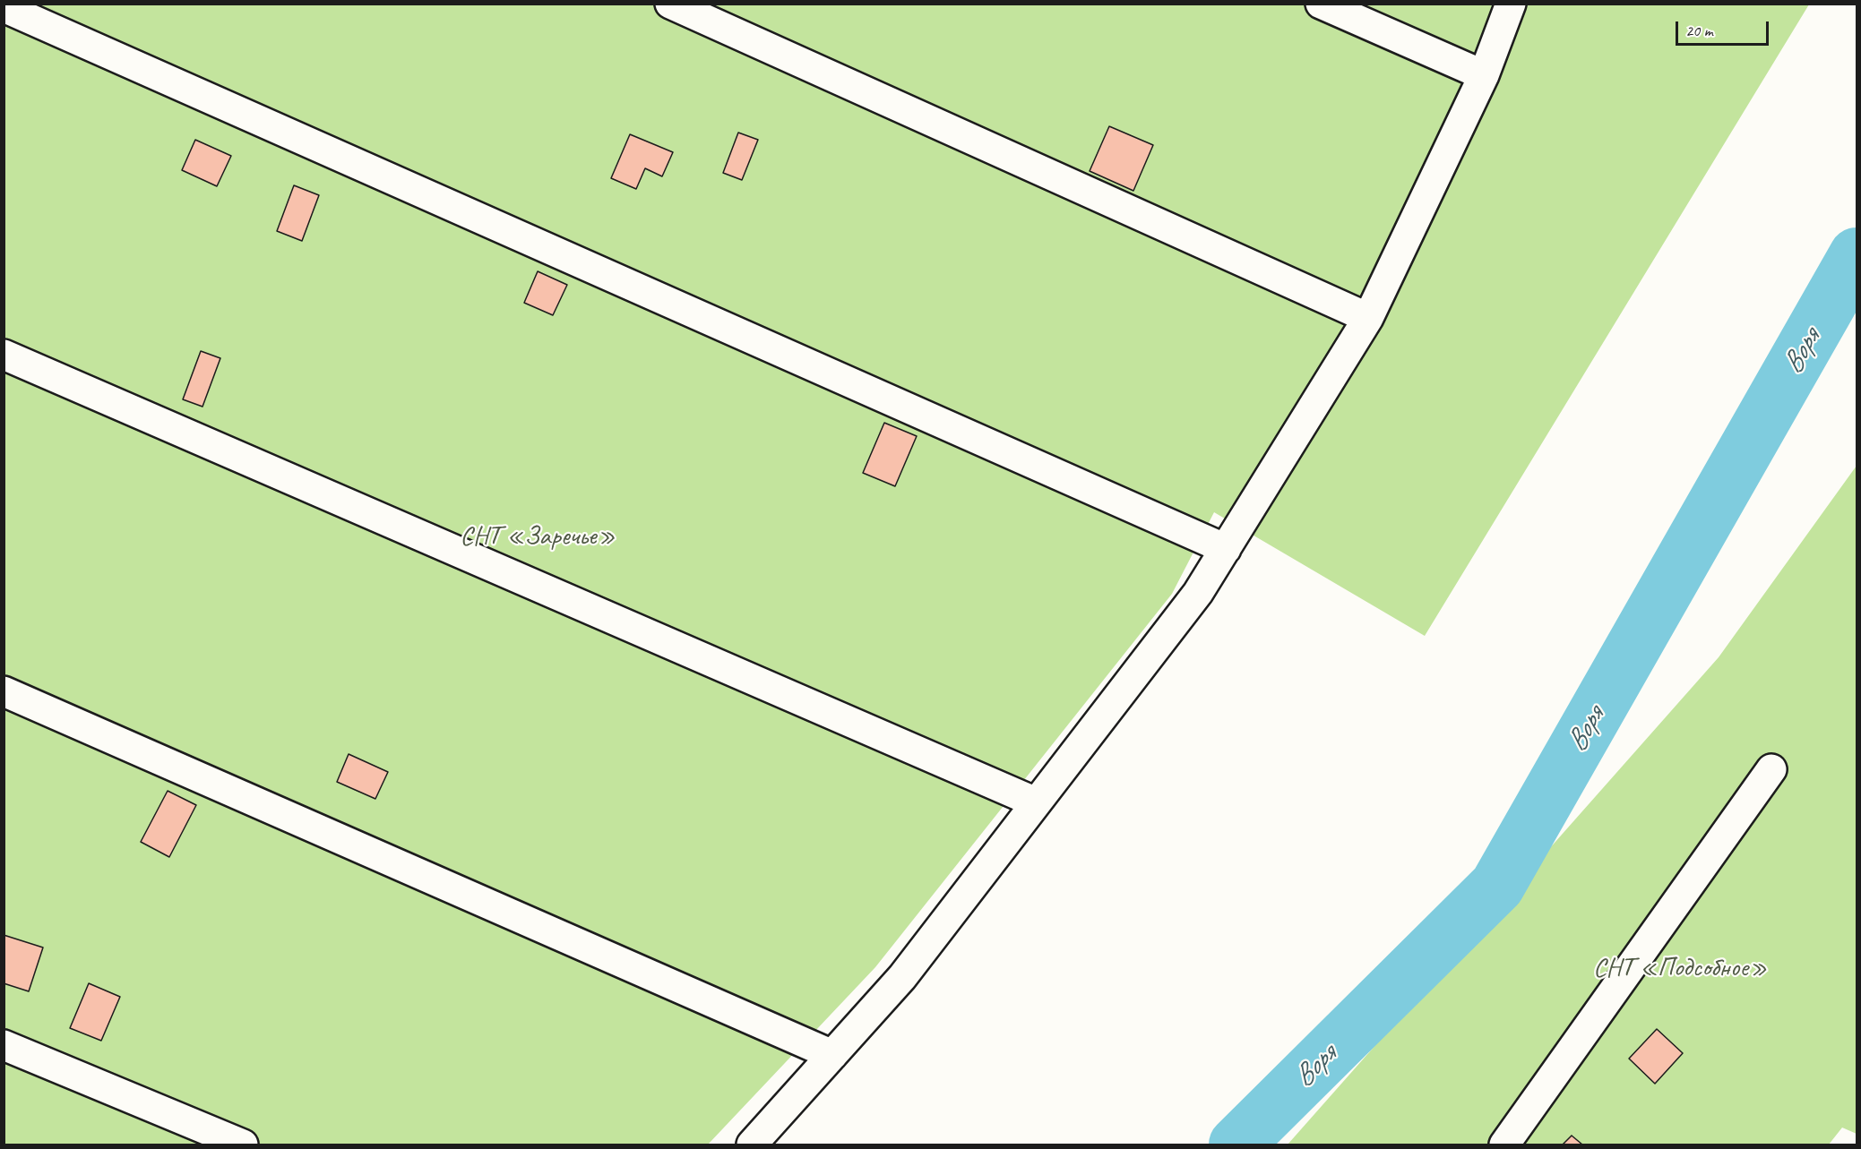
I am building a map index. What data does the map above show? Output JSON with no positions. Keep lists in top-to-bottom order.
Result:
{
  "water": ["Воря"],
  "parks": ["СНТ «Заречье»", "СНТ «Подсобное»"],
  "scale_bar": "20 m"
}
